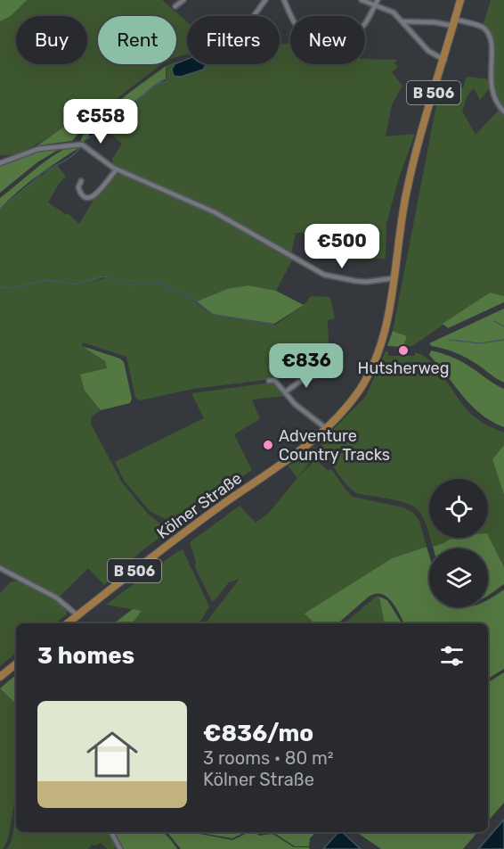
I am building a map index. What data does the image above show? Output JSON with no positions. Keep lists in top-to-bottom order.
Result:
{
  "streets": {
    "main road": ["B 506", "Kölner Straße"]
  },
  "places": ["Hutsherweg", "Adventure Country Tracks"],
  "page": {
    "chip": [
      "Buy",
      "Rent",
      "Filters",
      "New"
    ],
    "price": ["€558", "€500", "€836"],
    "heading": "3 homes",
    "list": [
      {
        "name": "€836/mo",
        "note": "3 rooms · 80 m² · Kölner Straße"
      }
    ]
  }
}
